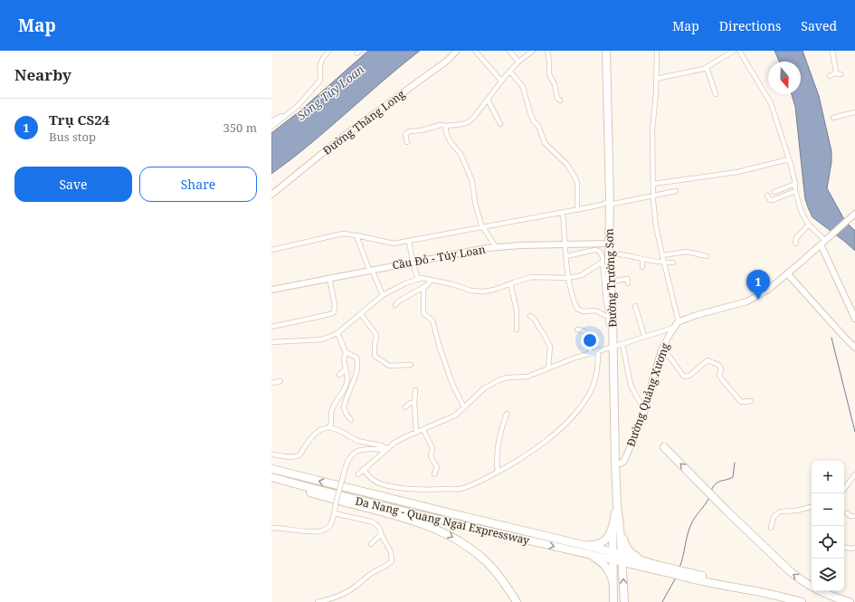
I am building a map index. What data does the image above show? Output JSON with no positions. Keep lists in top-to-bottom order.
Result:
{
  "streets": {
    "highway": ["Đường Trường Sơn", "Da Nang - Quang Ngai Expressway"],
    "street": ["Đường Thăng Long", "Cầu Đỏ - Túy Loan", "Đường Quảng Xương"]
  },
  "crossings": [
    ["Cầu Đỏ - Túy Loan", "Đường Trường Sơn"],
    ["Đường Trường Sơn", "Đường Quảng Xương"],
    ["Đường Trường Sơn", "Da Nang - Quang Ngai Expressway"]
  ],
  "water": ["Sông Túy Loan"],
  "north": "bottom",
  "page": {
    "header": "Map",
    "nav": ["Map", "Directions", "Saved"],
    "heading": "Nearby",
    "list": [
      {
        "mark": "1",
        "name": "Trụ CS24",
        "note": "Bus stop",
        "value": "350 m"
      }
    ],
    "buttons": ["Save", "Share"],
    "pins": "1",
    "map_buttons": ["+", "−"]
  }
}
